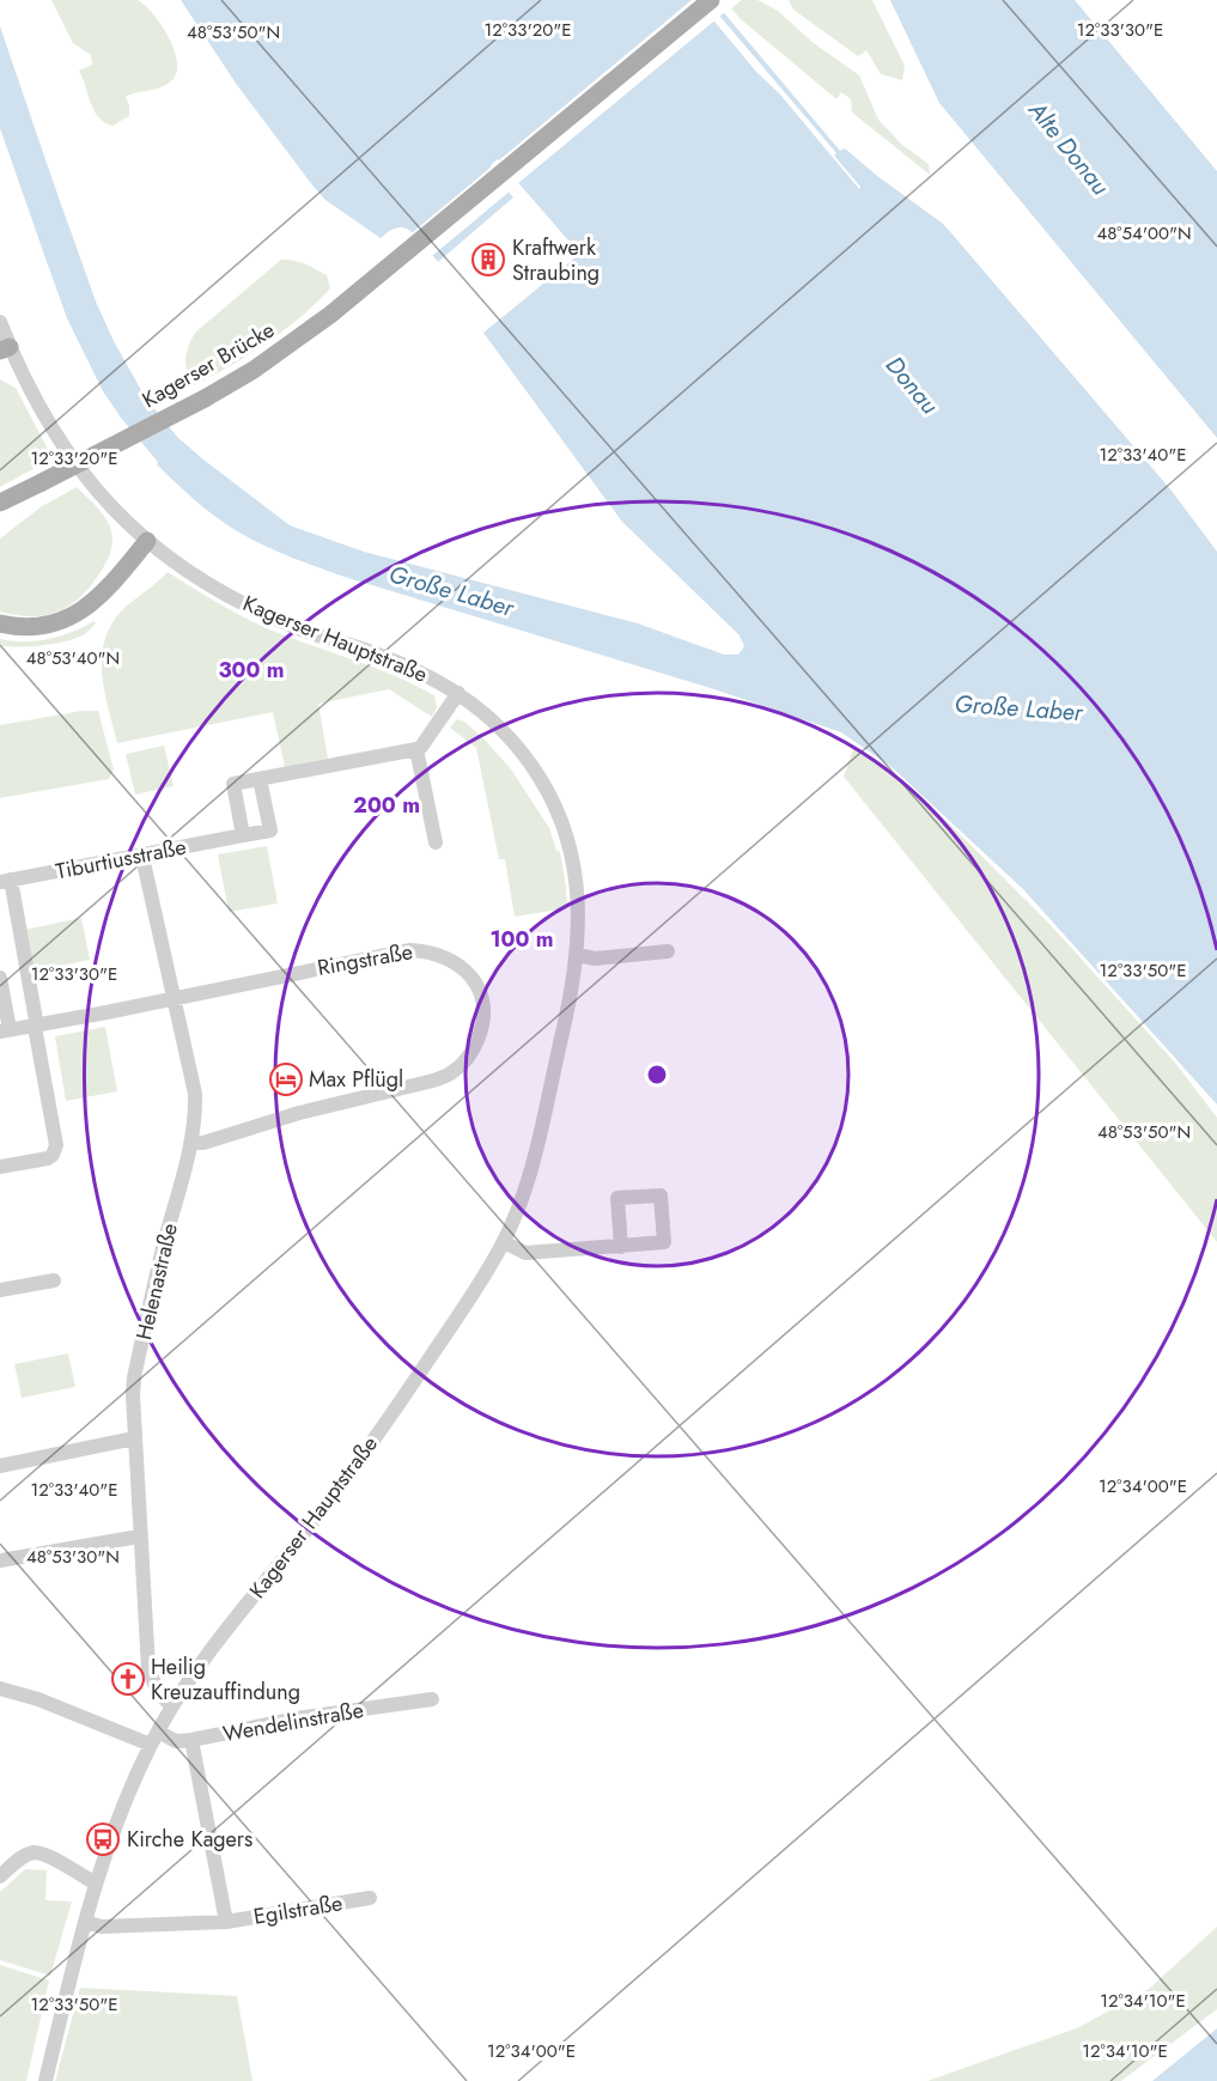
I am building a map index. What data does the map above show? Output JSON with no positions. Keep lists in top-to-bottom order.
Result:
{
  "streets": {
    "main road": ["Kagerser Brücke"],
    "street": [
      "Kagerser Hauptstraße",
      "Tiburtiusstraße",
      "Ringstraße",
      "Helenastraße",
      "Wendelinstraße",
      "Egilstraße"
    ]
  },
  "crossings": [
    ["Kagerser Hauptstraße", "Helenastraße"],
    ["Kagerser Hauptstraße", "Wendelinstraße"],
    ["Kagerser Hauptstraße", "Egilstraße"],
    ["Tiburtiusstraße", "Helenastraße"],
    ["Ringstraße", "Helenastraße"],
    ["Wendelinstraße", "Egilstraße"]
  ],
  "water": ["Alte Donau", "Donau", "Große Laber"],
  "places": {
    "building": ["Kraftwerk Straubing"],
    "hotel": ["Max Pflügl"],
    "church": ["Heilig Kreuzauffindung"],
    "bus stop": ["Kirche Kagers"]
  },
  "coordinates": [
    "12°33'20\"E",
    "12°33'30\"E",
    "48°53'50\"N",
    "48°54'00\"N",
    "12°33'40\"E",
    "48°53'40\"N",
    "12°33'50\"E",
    "12°34'00\"E",
    "48°53'30\"N",
    "12°34'10\"E"
  ],
  "rings": ["300 m", "200 m", "100 m"]
}
